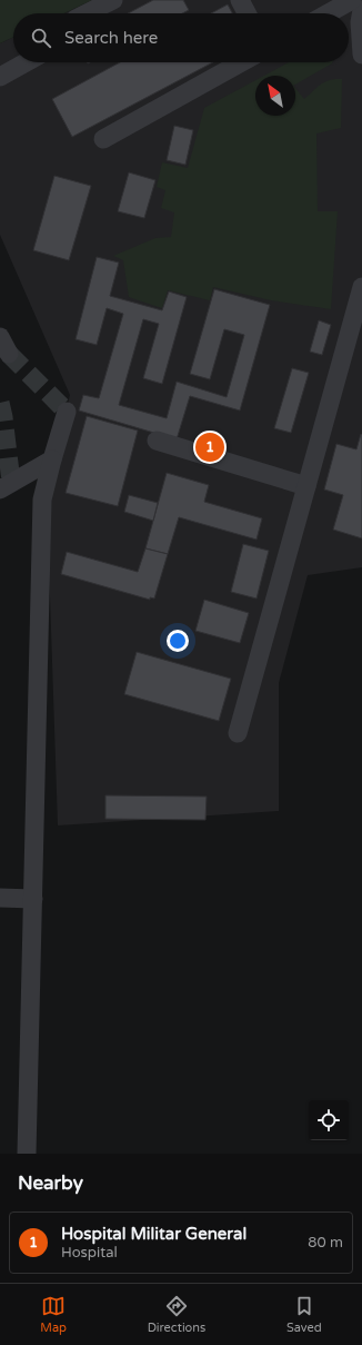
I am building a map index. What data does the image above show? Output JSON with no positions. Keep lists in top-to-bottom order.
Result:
{
  "north": "top left",
  "page": {
    "search": "Search here",
    "pins": "1",
    "heading": "Nearby",
    "list": [
      {
        "mark": "1",
        "name": "Hospital Militar General",
        "note": "Hospital",
        "value": "80 m"
      }
    ],
    "nav": ["Map", "Directions", "Saved"]
  }
}
